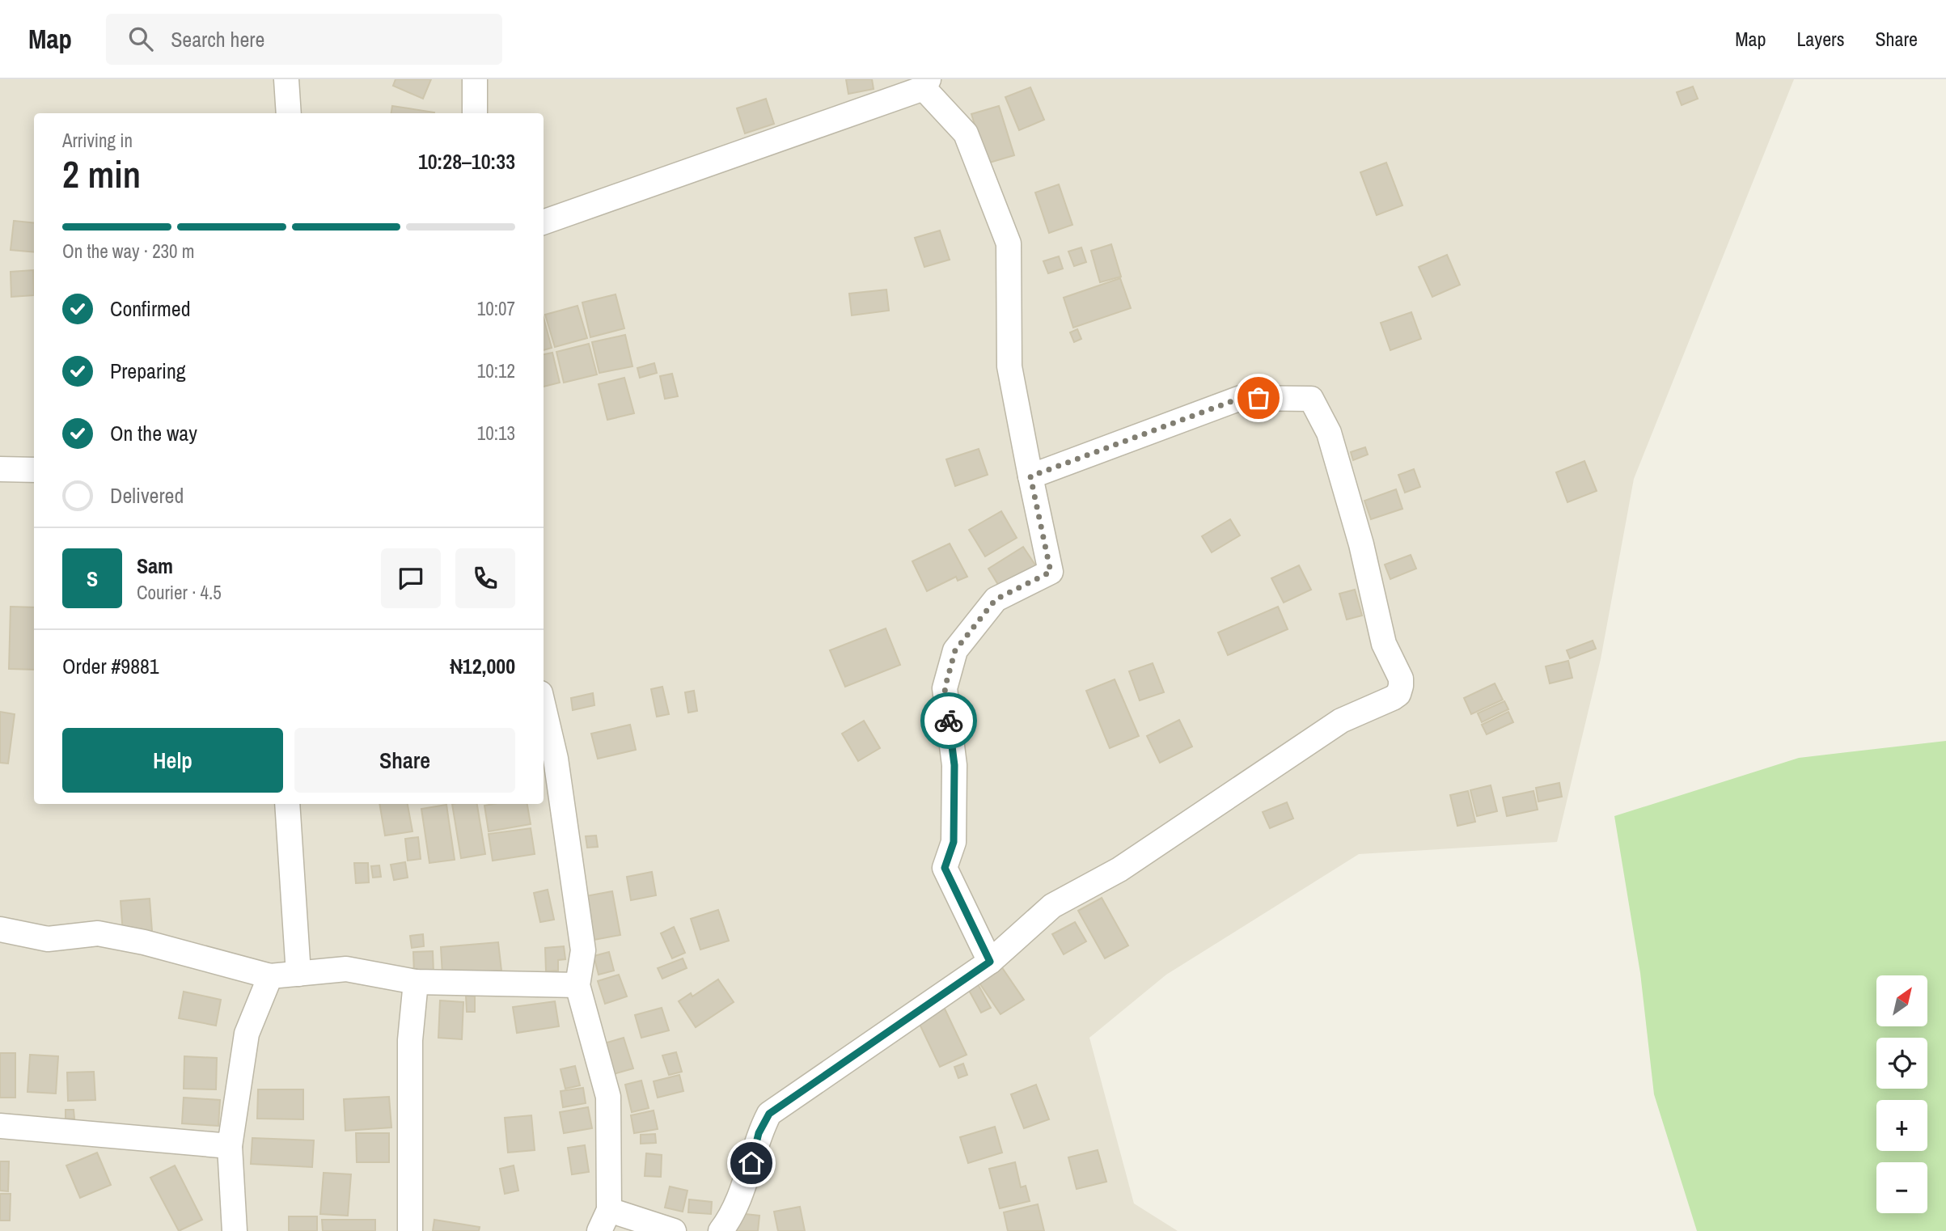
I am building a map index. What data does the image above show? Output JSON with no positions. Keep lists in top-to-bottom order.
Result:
{
  "north": "top right",
  "page": {
    "header": "Map",
    "search": "Search here",
    "nav": ["Map", "Layers", "Share"],
    "heading": ["2 min", "Arriving in", "10:28–10:33"],
    "panel": [
      "Sam",
      "Courier · 4.5",
      "Order #9881",
      "₦12,000"
    ],
    "bar": "On the way · 230 m",
    "list": [
      ["Confirmed", "10:07"],
      ["Preparing", "10:12"],
      ["On the way", "10:13"],
      "Delivered"
    ],
    "round": "S",
    "buttons": ["Help", "Share"],
    "map_buttons": ["+", "−"]
  }
}
